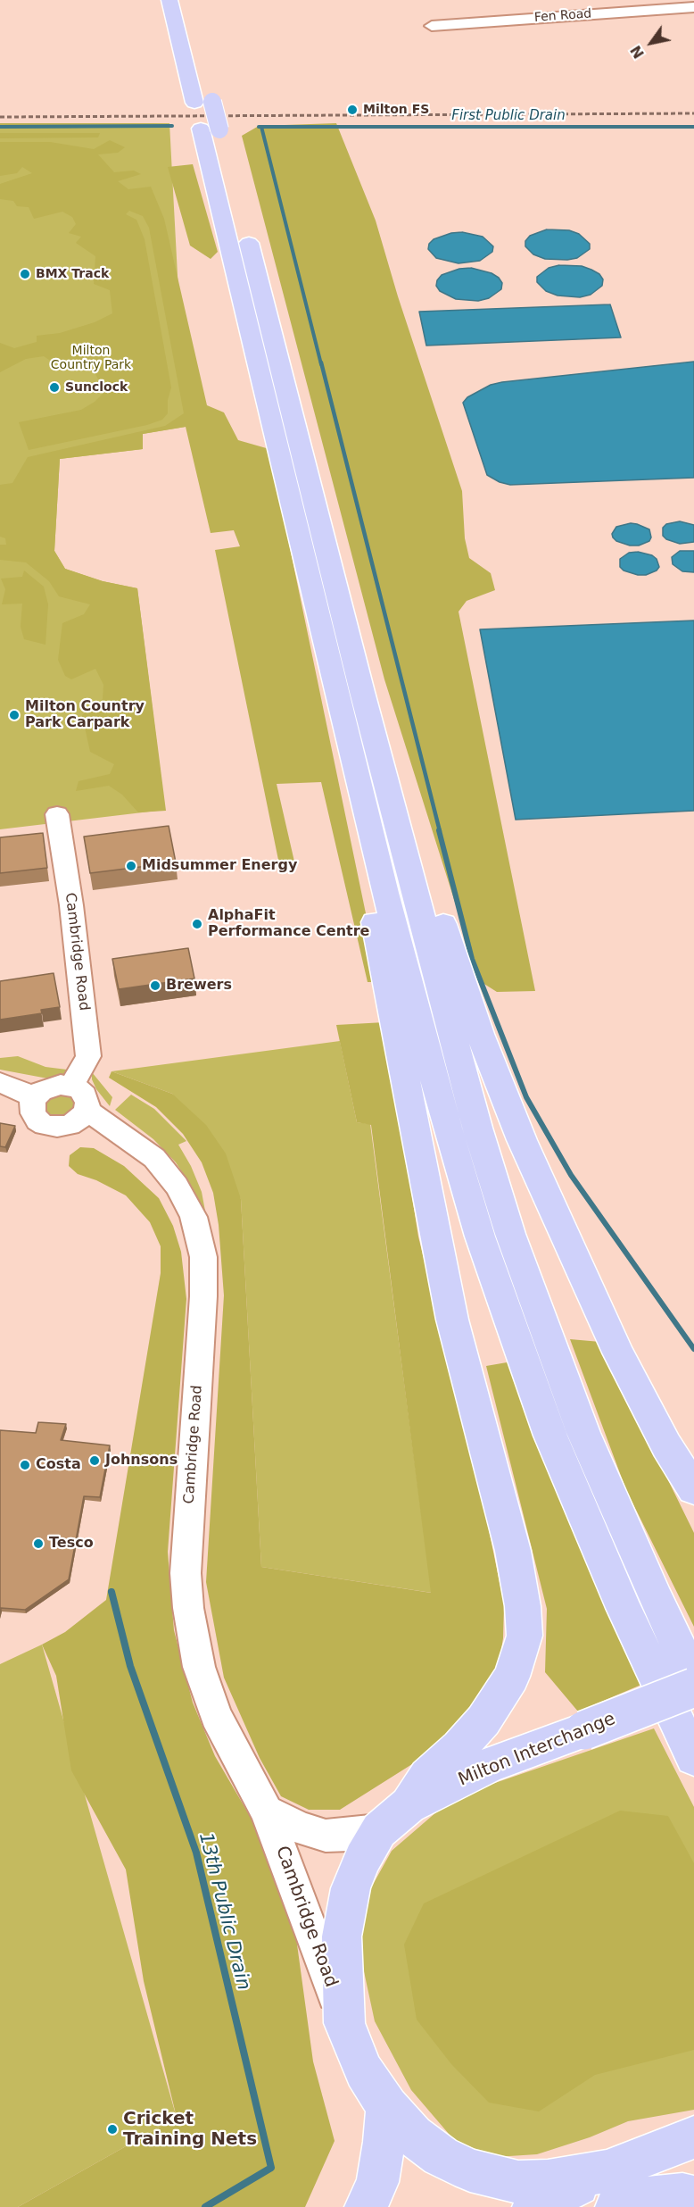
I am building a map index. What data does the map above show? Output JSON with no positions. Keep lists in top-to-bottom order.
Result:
{
  "streets": {
    "highway": ["Milton Interchange"],
    "street": ["Fen Road", "Cambridge Road"]
  },
  "crossings": [
    ["Cambridge Road", "Milton Interchange"]
  ],
  "water": ["First Public Drain", "13th Public Drain"],
  "parks": ["Milton Country Park"],
  "places": [
    "Milton FS",
    "BMX Track",
    "Sunclock",
    "Milton Country Park Carpark",
    "Midsummer Energy",
    "AlphaFit Performance Centre",
    "Brewers",
    "Johnsons",
    "Costa",
    "Tesco",
    "Cricket Training Nets"
  ],
  "north": "bottom left"
}
